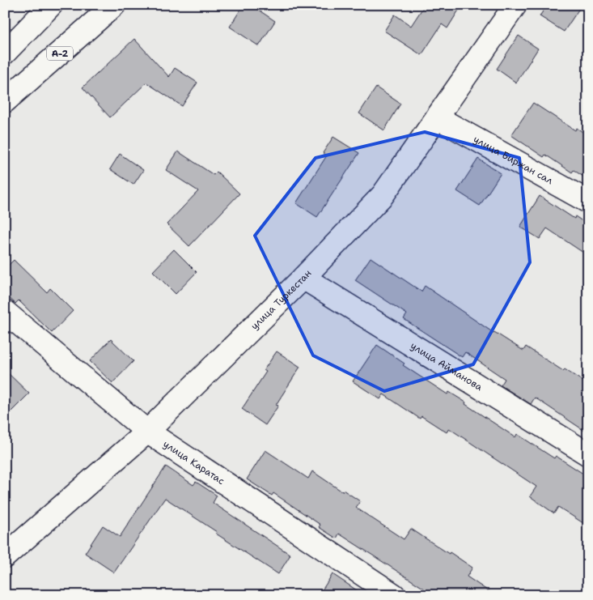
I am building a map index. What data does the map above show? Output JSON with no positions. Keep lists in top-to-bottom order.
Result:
{
  "streets": {
    "main road": [
      "A-2",
      "улица Биржан сал",
      "улица Туркестан",
      "улица Айманова",
      "улица Каратас"
    ]
  },
  "crossings": [
    ["улица Биржан сал", "улица Туркестан"],
    ["улица Туркестан", "улица Айманова"],
    ["улица Туркестан", "улица Каратас"]
  ]
}
